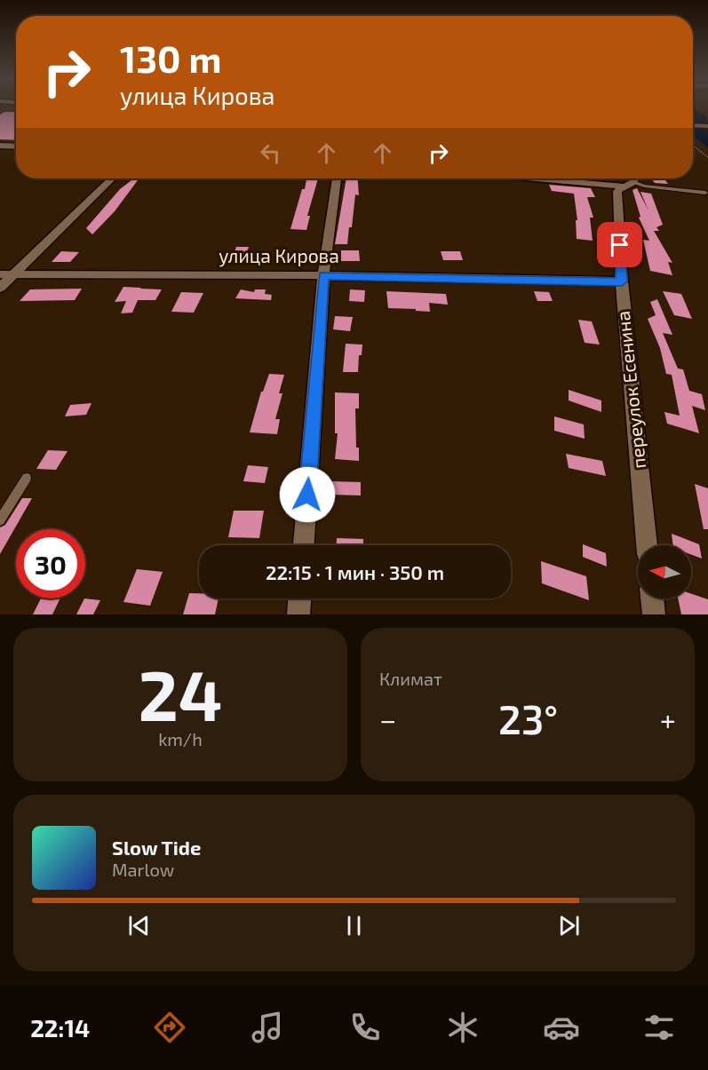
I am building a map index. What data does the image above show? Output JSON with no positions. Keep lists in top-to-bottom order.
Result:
{
  "streets": {
    "street": ["улица Кирова", "переулок Есенина"]
  },
  "crossings": [
    ["улица Кирова", "переулок Есенина"]
  ],
  "north": "left",
  "page": {
    "turn": ["130 m", "улица Кирова"],
    "limit": "30",
    "trip": "22:15 · 1 мин · 350 m",
    "tile": [
      ["24", "km/h"],
      "Климат"
    ],
    "heat": ["−", "23°", "+"],
    "song": ["Slow Tide", "Marlow"],
    "tabs": "22:14"
  }
}
